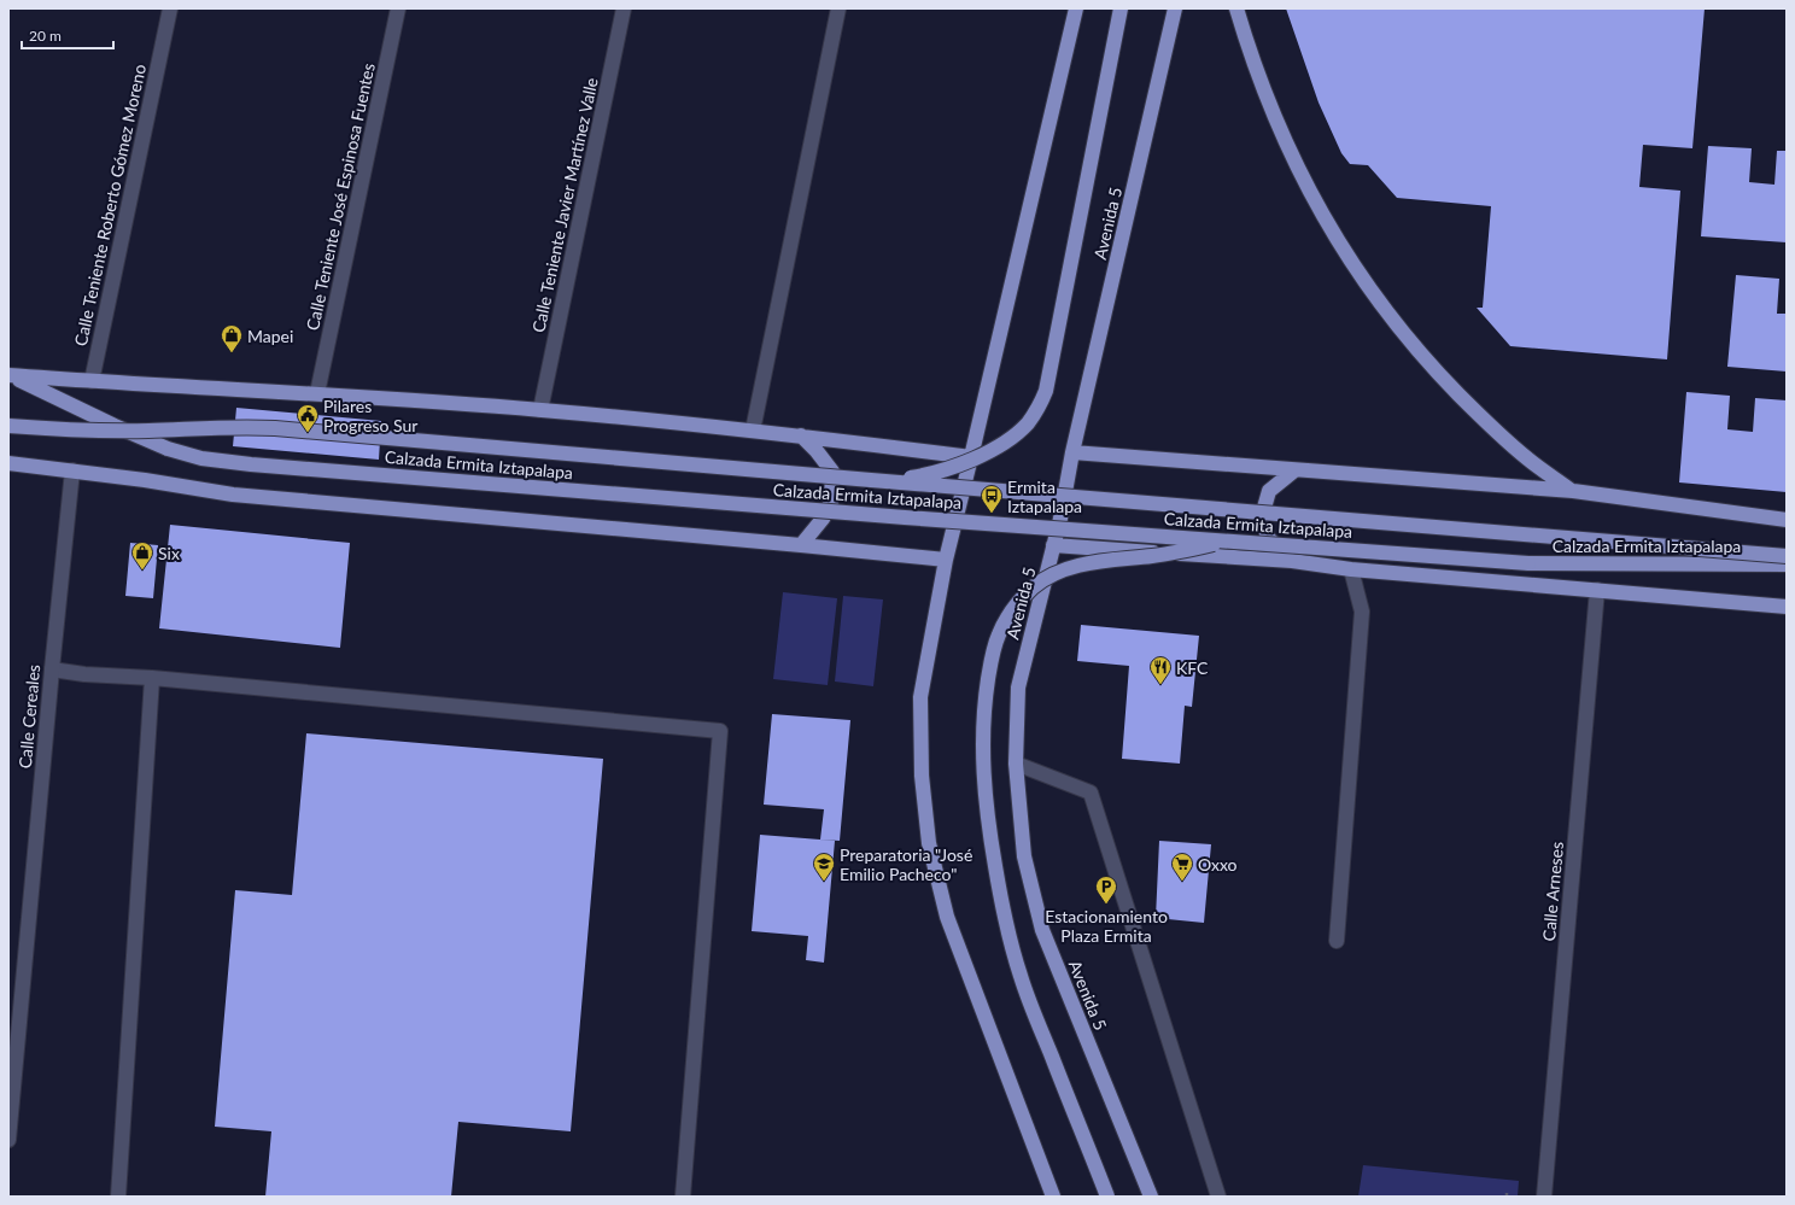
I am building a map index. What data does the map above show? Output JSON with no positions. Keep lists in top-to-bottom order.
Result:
{
  "streets": {
    "main road": ["Avenida 5", "Calzada Ermita Iztapalapa"],
    "street": [
      "Calle Teniente José Espinosa Fuentes",
      "Calle Teniente Roberto Gómez Moreno",
      "Calle Teniente Javier Martínez Valle",
      "Calle Cereales",
      "Calle Arneses"
    ]
  },
  "crossings": [
    ["Calle Teniente José Espinosa Fuentes", "Calzada Ermita Iztapalapa"],
    ["Calle Teniente Roberto Gómez Moreno", "Calzada Ermita Iztapalapa"],
    ["Calle Teniente Javier Martínez Valle", "Calzada Ermita Iztapalapa"],
    ["Avenida 5", "Calzada Ermita Iztapalapa"],
    ["Calzada Ermita Iztapalapa", "Calle Arneses"]
  ],
  "places": {
    "shop": ["Mapei", "Six"],
    "public building": ["Pilares Progreso Sur"],
    "bus stop": ["Ermita Iztapalapa"],
    "restaurant": ["KFC"],
    "school or university": ["Preparatoria \"José Emilio Pacheco\""],
    "supermarket": ["Oxxo"],
    "parking": ["Estacionamiento Plaza Ermita"]
  },
  "scale_bar": "20 m"
}
